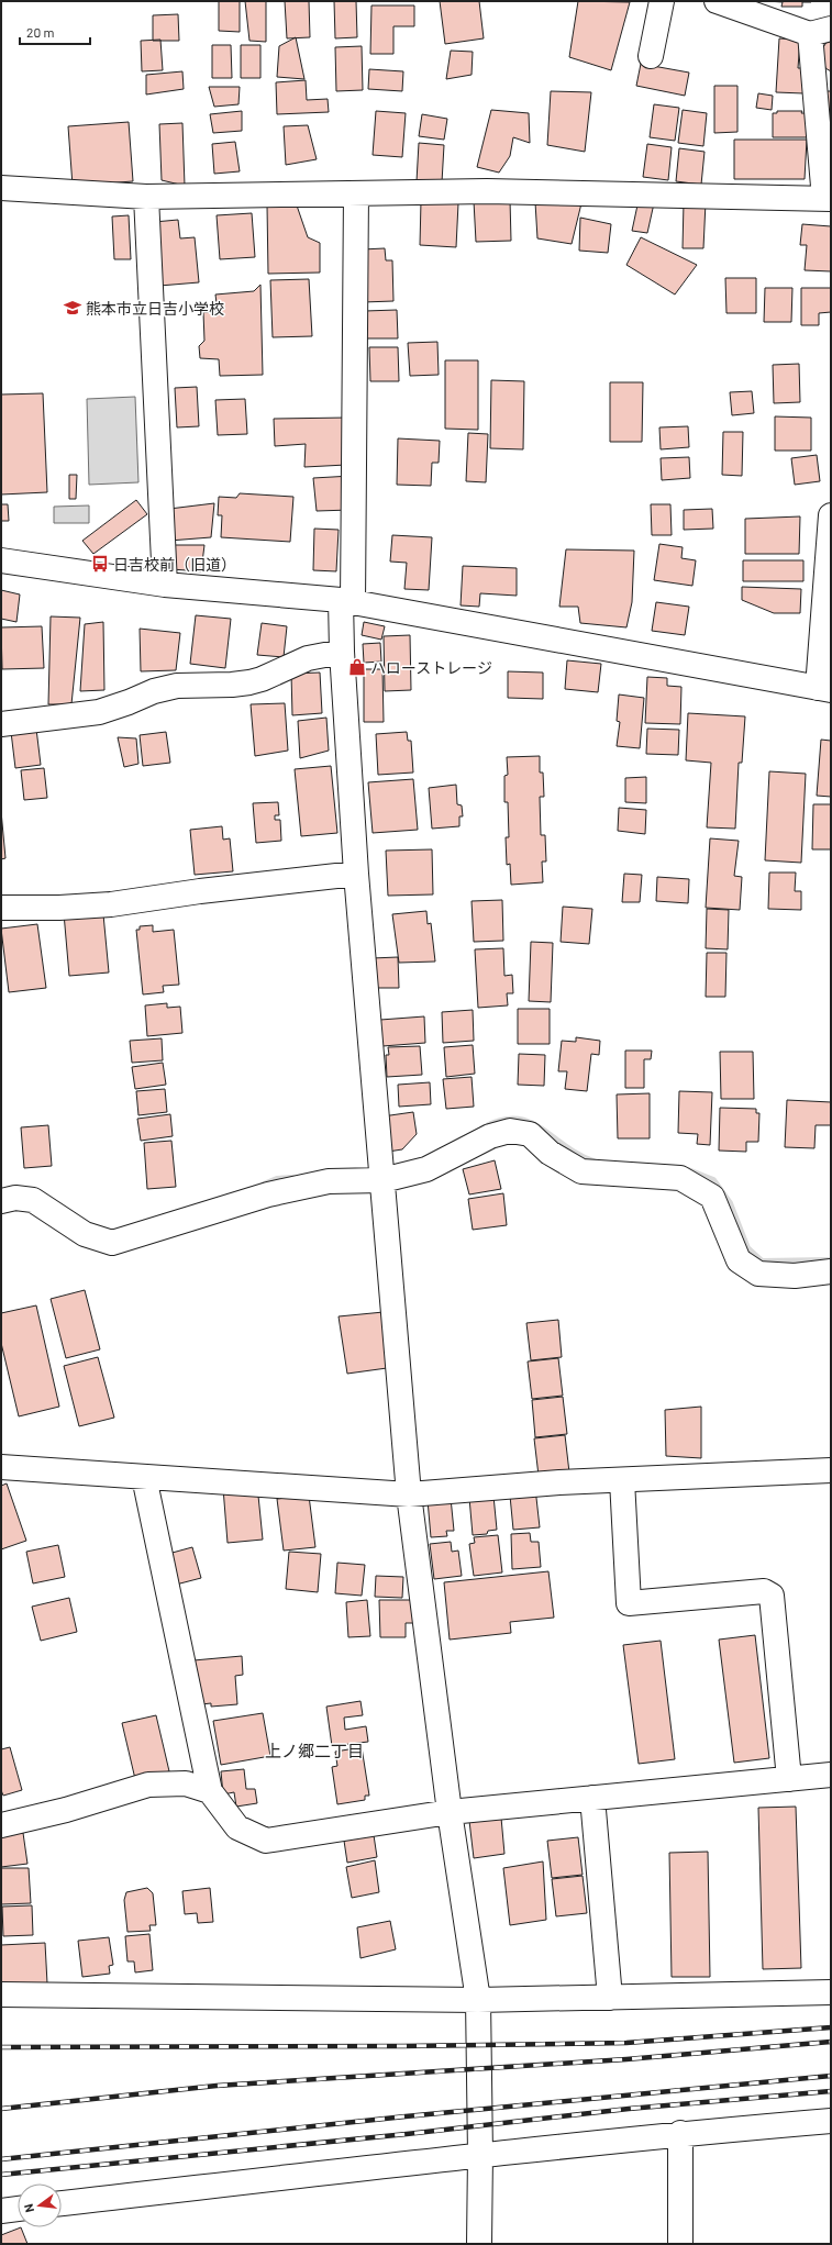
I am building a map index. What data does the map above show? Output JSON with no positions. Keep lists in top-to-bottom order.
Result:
{
  "districts": ["上ノ郷二丁目"],
  "places": {
    "school or university": ["熊本市立日吉小学校"],
    "bus stop": ["日吉校前（旧道）"],
    "shop": ["ハローストレージ"]
  },
  "scale_bar": "20 m",
  "north": "left"
}
